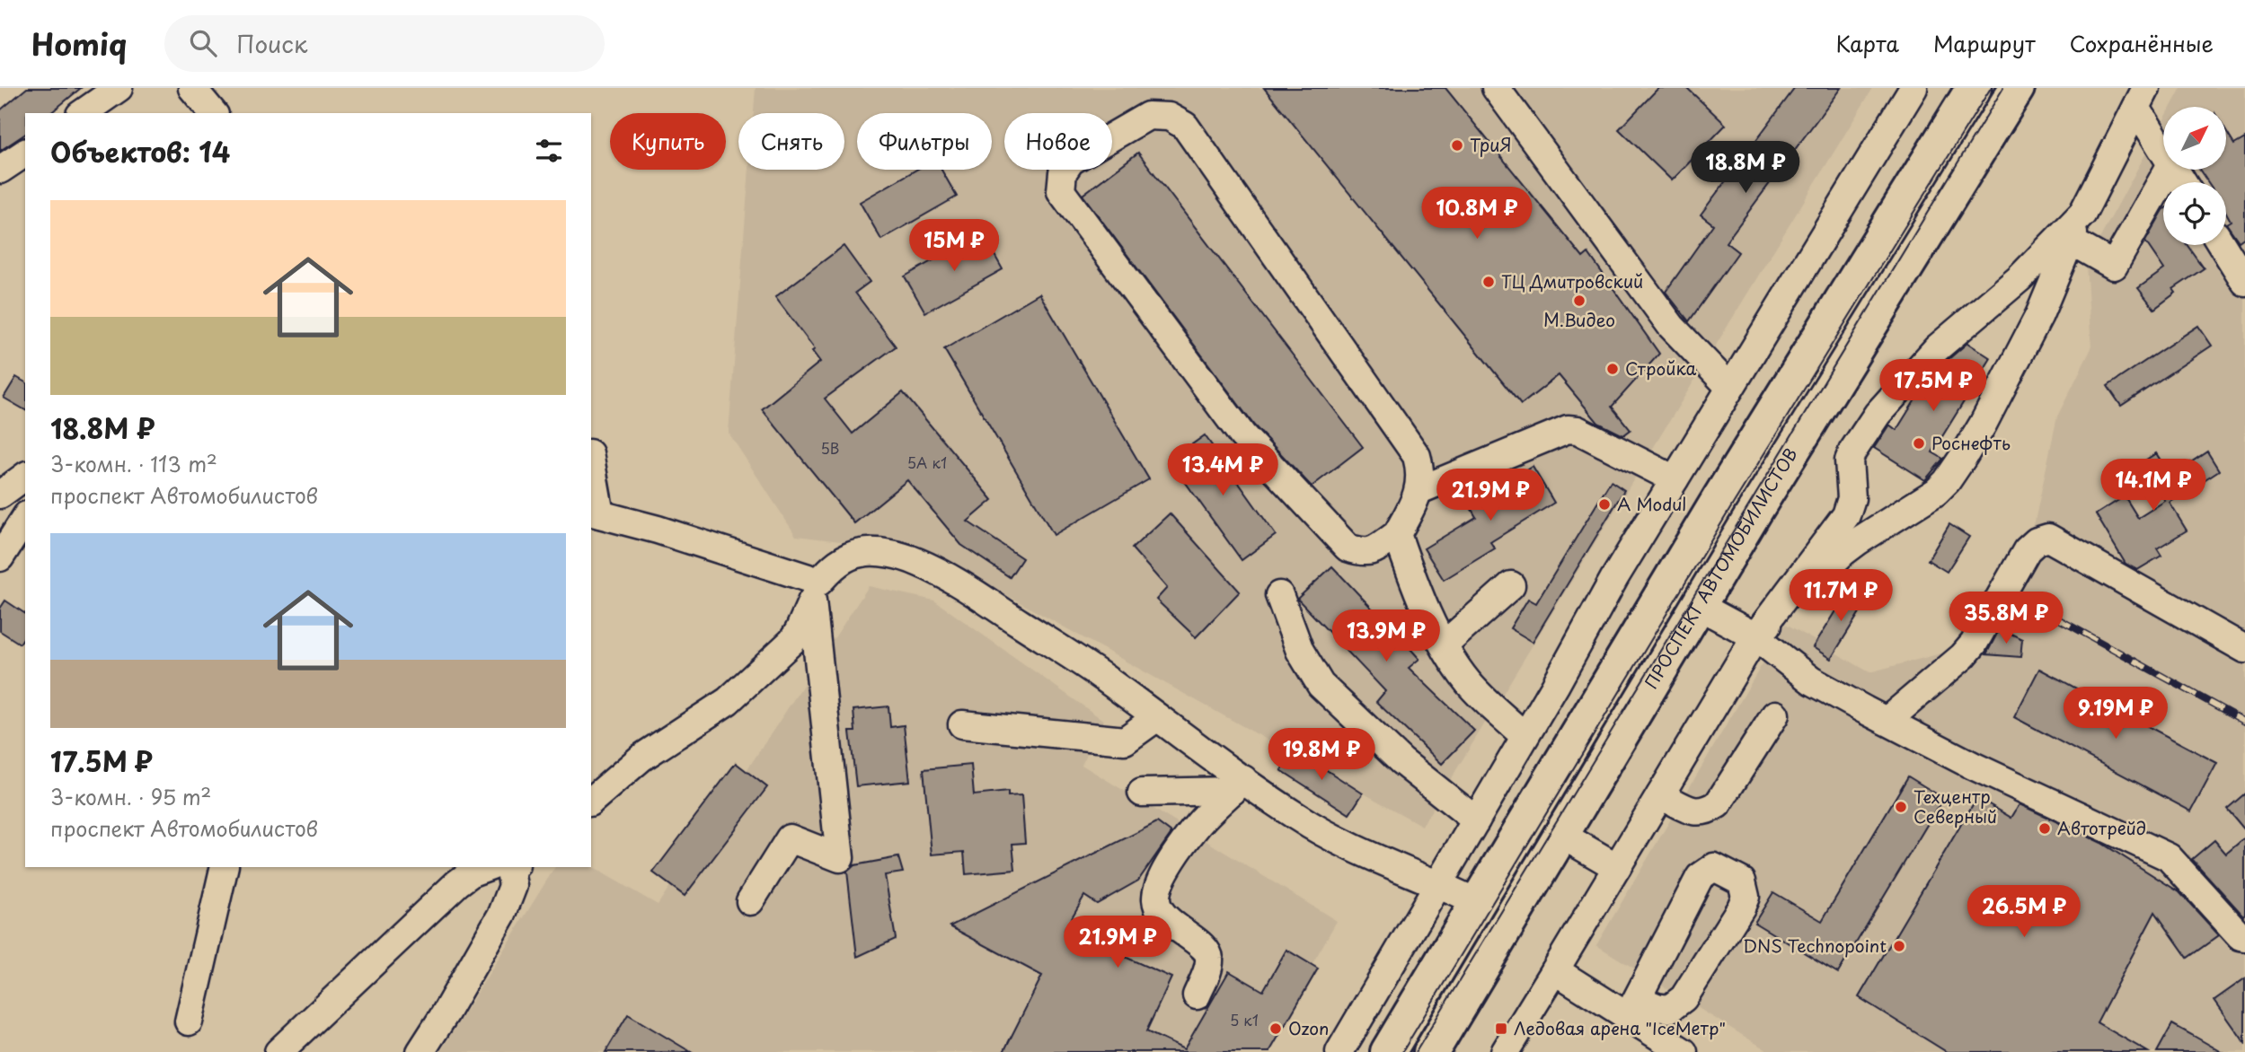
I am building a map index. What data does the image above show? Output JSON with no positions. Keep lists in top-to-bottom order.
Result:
{
  "streets": {
    "main road": ["ПРОСПЕКТ АВТОМОБИЛИСТОВ"]
  },
  "places": {
    "other": [
      "ТриЯ",
      "ТЦ Дмитровский",
      "М.Видео",
      "Стройка",
      "Роснефть",
      "A Modul",
      "Техцентр Северный",
      "Автотрейд",
      "DNS Technopoint",
      "Ozon"
    ],
    "transit": ["Ледовая арена \"IceМетр\""]
  },
  "house_numbers": ["5В", "5А к1", "5 к1"],
  "north": "top right",
  "page": {
    "header": "Homiq",
    "search": "Поиск",
    "nav": ["Карта", "Маршрут", "Сохранённые"],
    "chip": [
      "Купить",
      "Снять",
      "Фильтры",
      "Новое"
    ],
    "heading": "Объектов: 14",
    "price": [
      "18.8M ₽",
      "10.8M ₽",
      "15M ₽",
      "17.5M ₽",
      "13.4M ₽",
      "14.1M ₽",
      "21.9M ₽",
      "11.7M ₽",
      "35.8M ₽",
      "13.9M ₽",
      "9.19M ₽",
      "19.8M ₽",
      "26.5M ₽",
      "21.9M ₽"
    ],
    "list": [
      {
        "name": "18.8M ₽",
        "note": "3-комн. · 113 m² · проспект Автомобилистов"
      },
      {
        "name": "17.5M ₽",
        "note": "3-комн. · 95 m² · проспект Автомобилистов"
      }
    ]
  }
}
